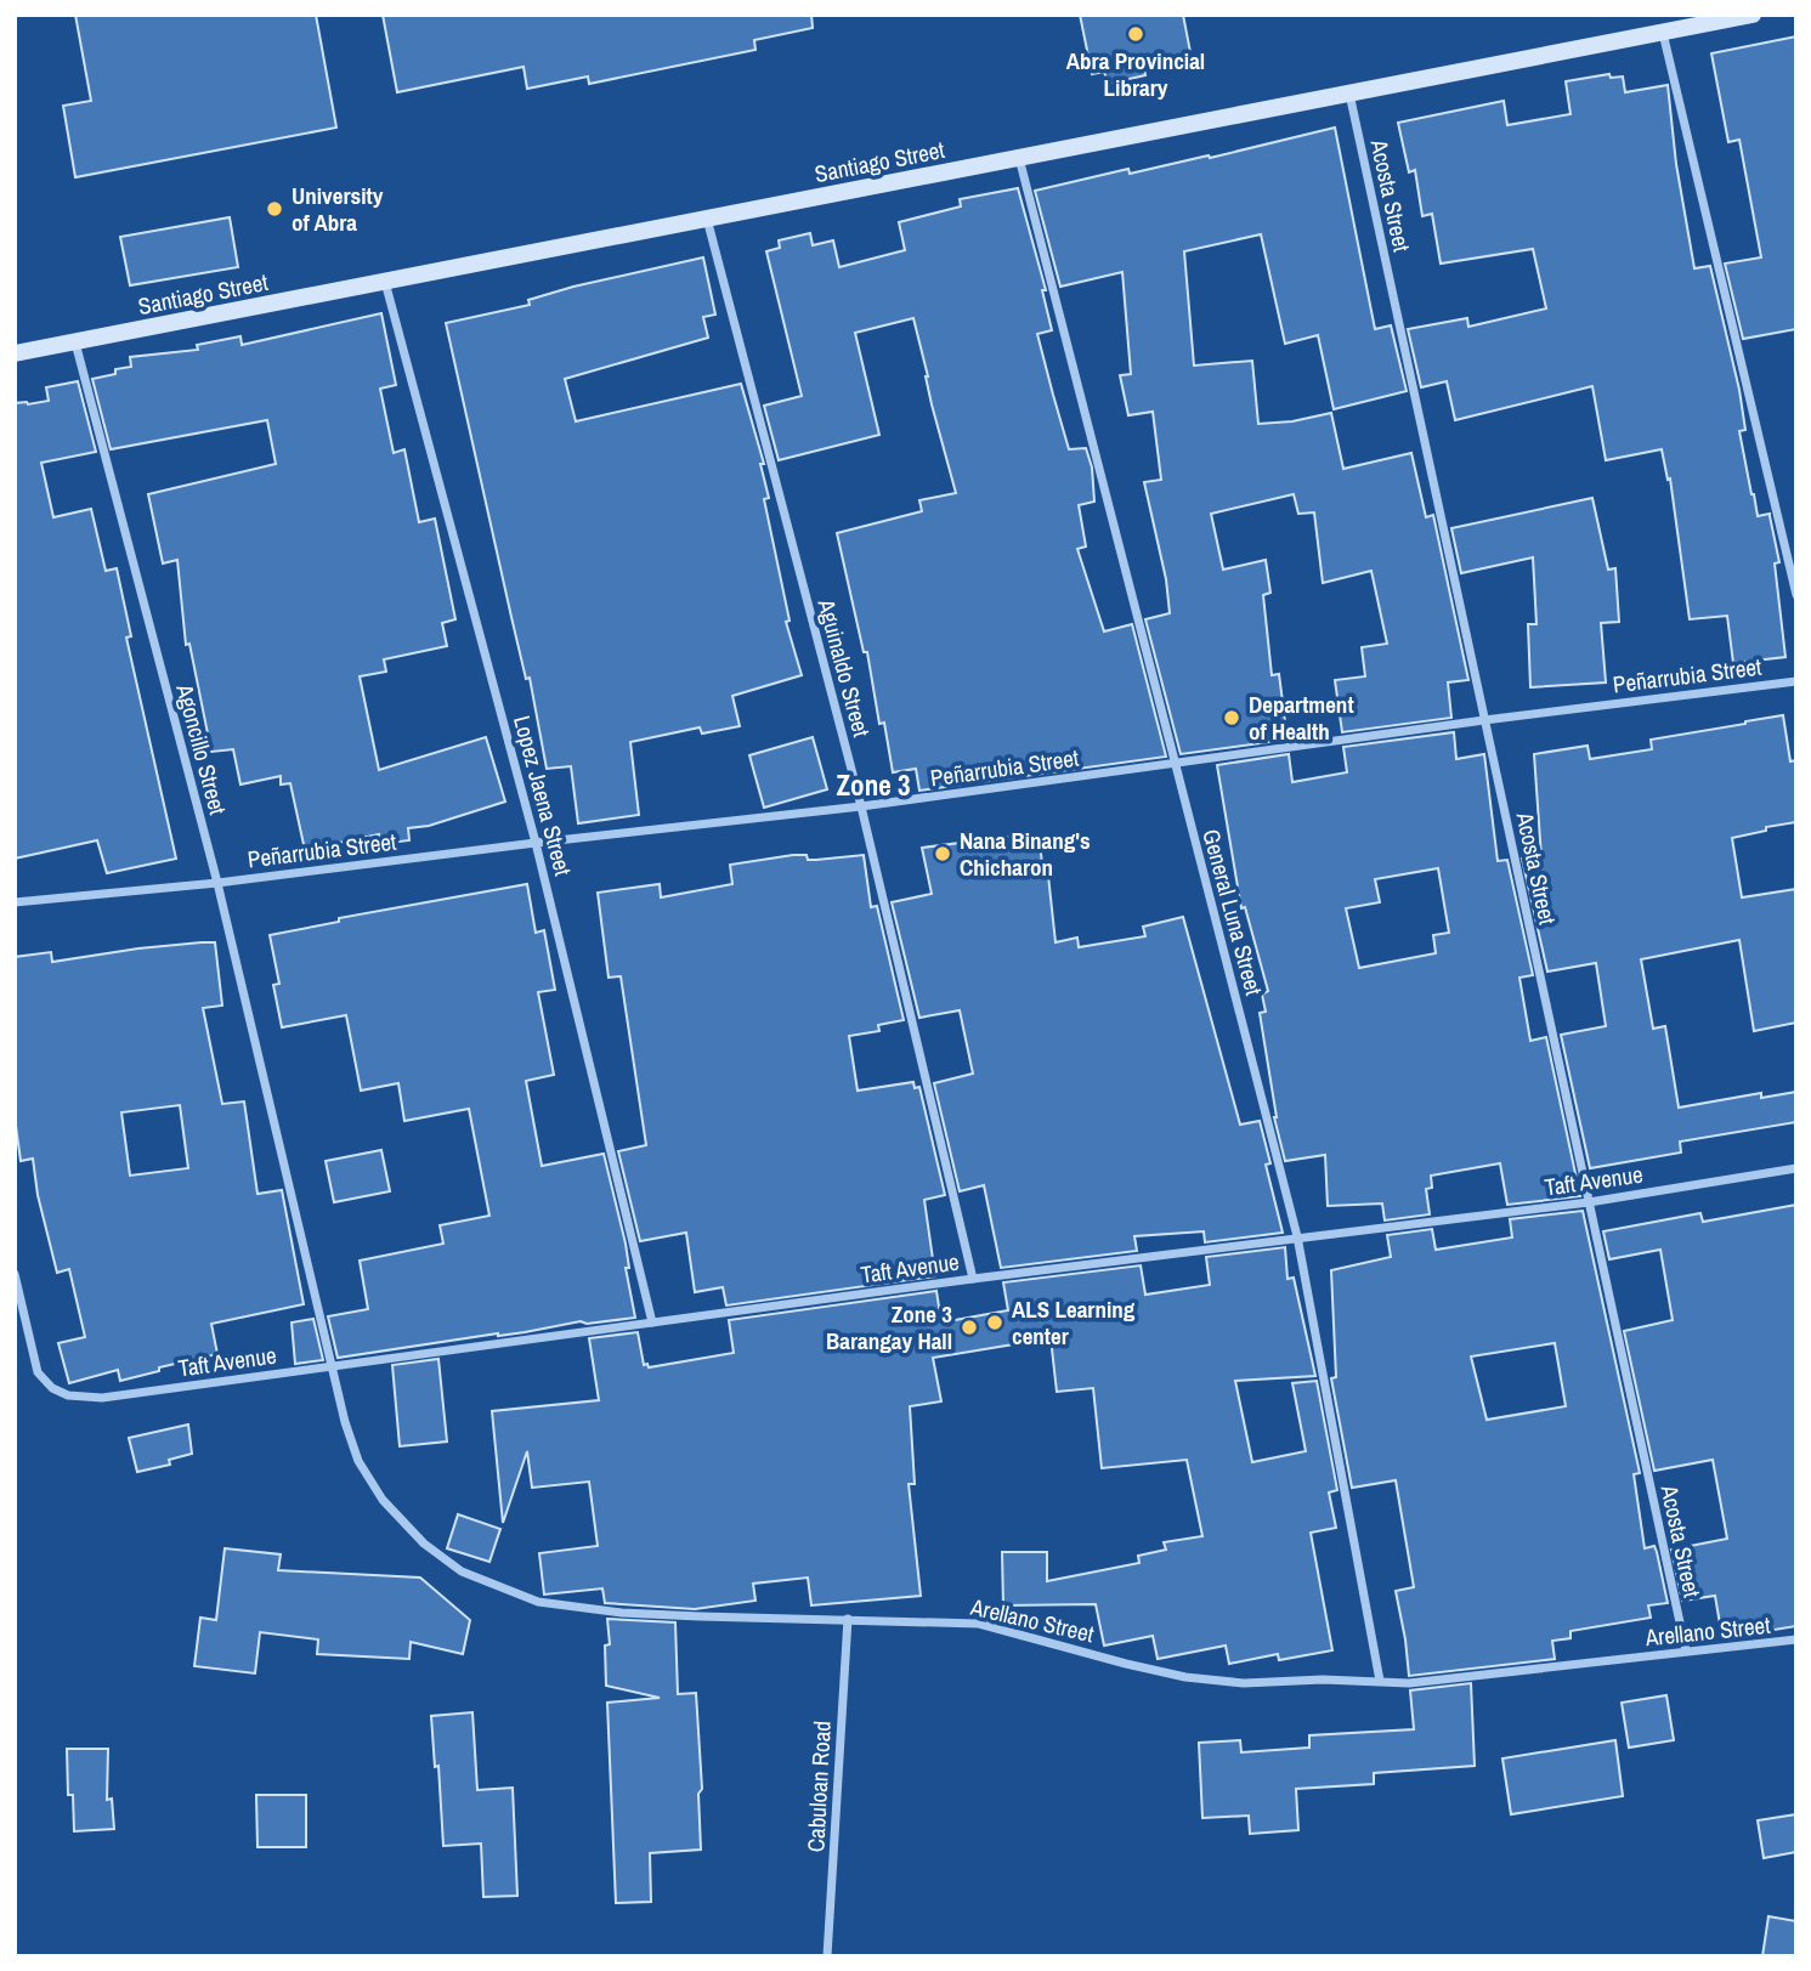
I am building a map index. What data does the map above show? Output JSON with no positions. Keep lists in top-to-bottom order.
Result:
{
  "streets": {
    "street": [
      "Santiago Street",
      "Acosta Street",
      "Aguinaldo Street",
      "Peñarrubia Street",
      "Agoncillo Street",
      "Lopez Jaena Street",
      "General Luna Street",
      "Taft Avenue",
      "Arellano Street",
      "Cabuloan Road"
    ]
  },
  "crossings": [
    ["Santiago Street", "Acosta Street"],
    ["Santiago Street", "Aguinaldo Street"],
    ["Santiago Street", "Agoncillo Street"],
    ["Santiago Street", "Lopez Jaena Street"],
    ["Santiago Street", "General Luna Street"],
    ["Acosta Street", "Peñarrubia Street"],
    ["Acosta Street", "Taft Avenue"],
    ["Acosta Street", "Arellano Street"],
    ["Aguinaldo Street", "Peñarrubia Street"],
    ["Aguinaldo Street", "Taft Avenue"],
    ["Peñarrubia Street", "Agoncillo Street"],
    ["Peñarrubia Street", "Lopez Jaena Street"],
    ["Peñarrubia Street", "General Luna Street"],
    ["Agoncillo Street", "Taft Avenue"],
    ["Agoncillo Street", "Arellano Street"],
    ["Lopez Jaena Street", "Taft Avenue"],
    ["General Luna Street", "Taft Avenue"],
    ["General Luna Street", "Arellano Street"],
    ["Taft Avenue", "Arellano Street"],
    ["Arellano Street", "Cabuloan Road"]
  ],
  "districts": ["Zone 3"],
  "places": [
    "Abra Provincial Library",
    "University of Abra",
    "Department of Health",
    "Nana Binang's Chicharon",
    "ALS Learning center",
    "Zone 3 Barangay Hall"
  ]
}
